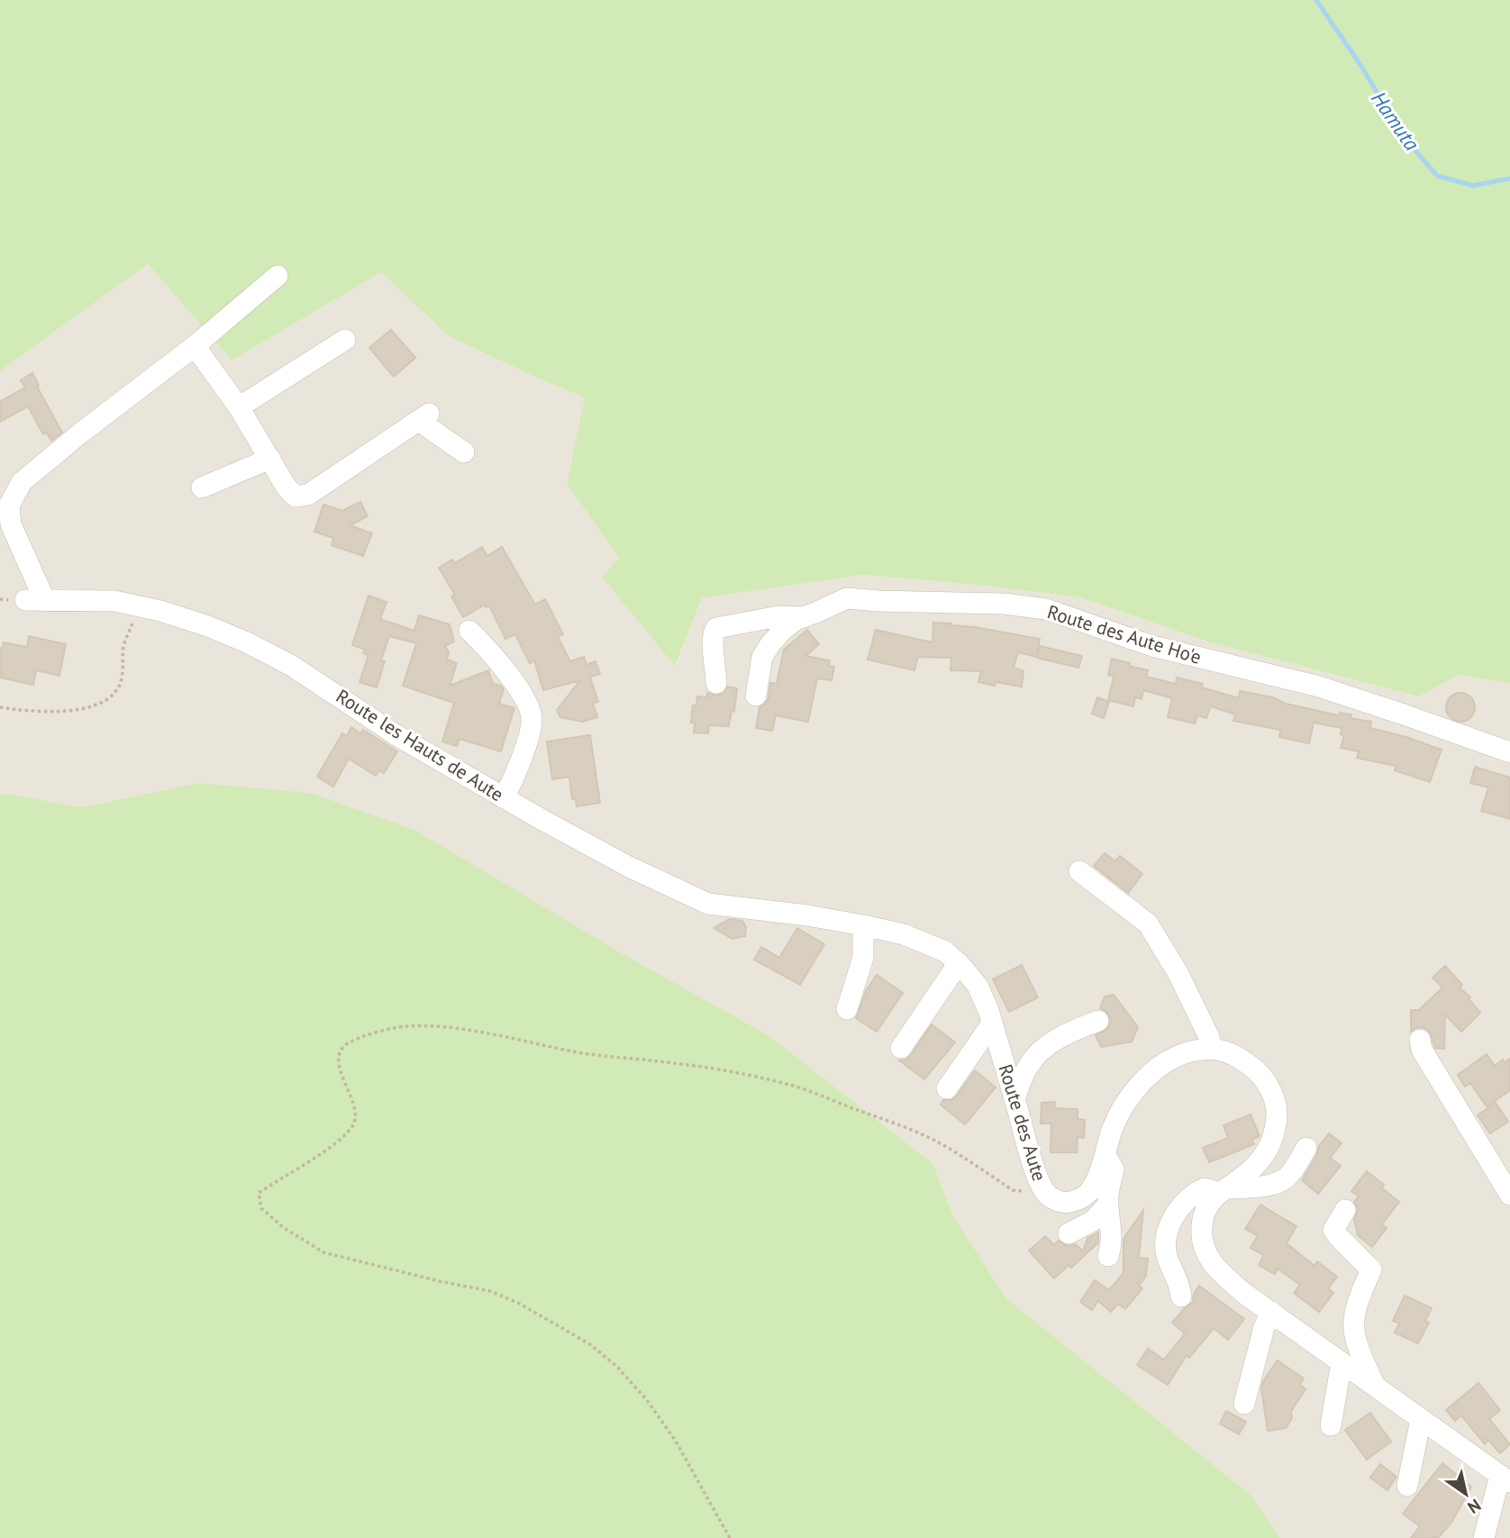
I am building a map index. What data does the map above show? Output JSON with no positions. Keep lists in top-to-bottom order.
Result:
{
  "streets": {
    "street": ["Route des Aute Ho'e", "Route les Hauts de Aute", "Route des Aute"]
  },
  "crossings": [
    ["Route les Hauts de Aute", "Route des Aute"]
  ],
  "water": ["Hamuta"],
  "north": "bottom right"
}
